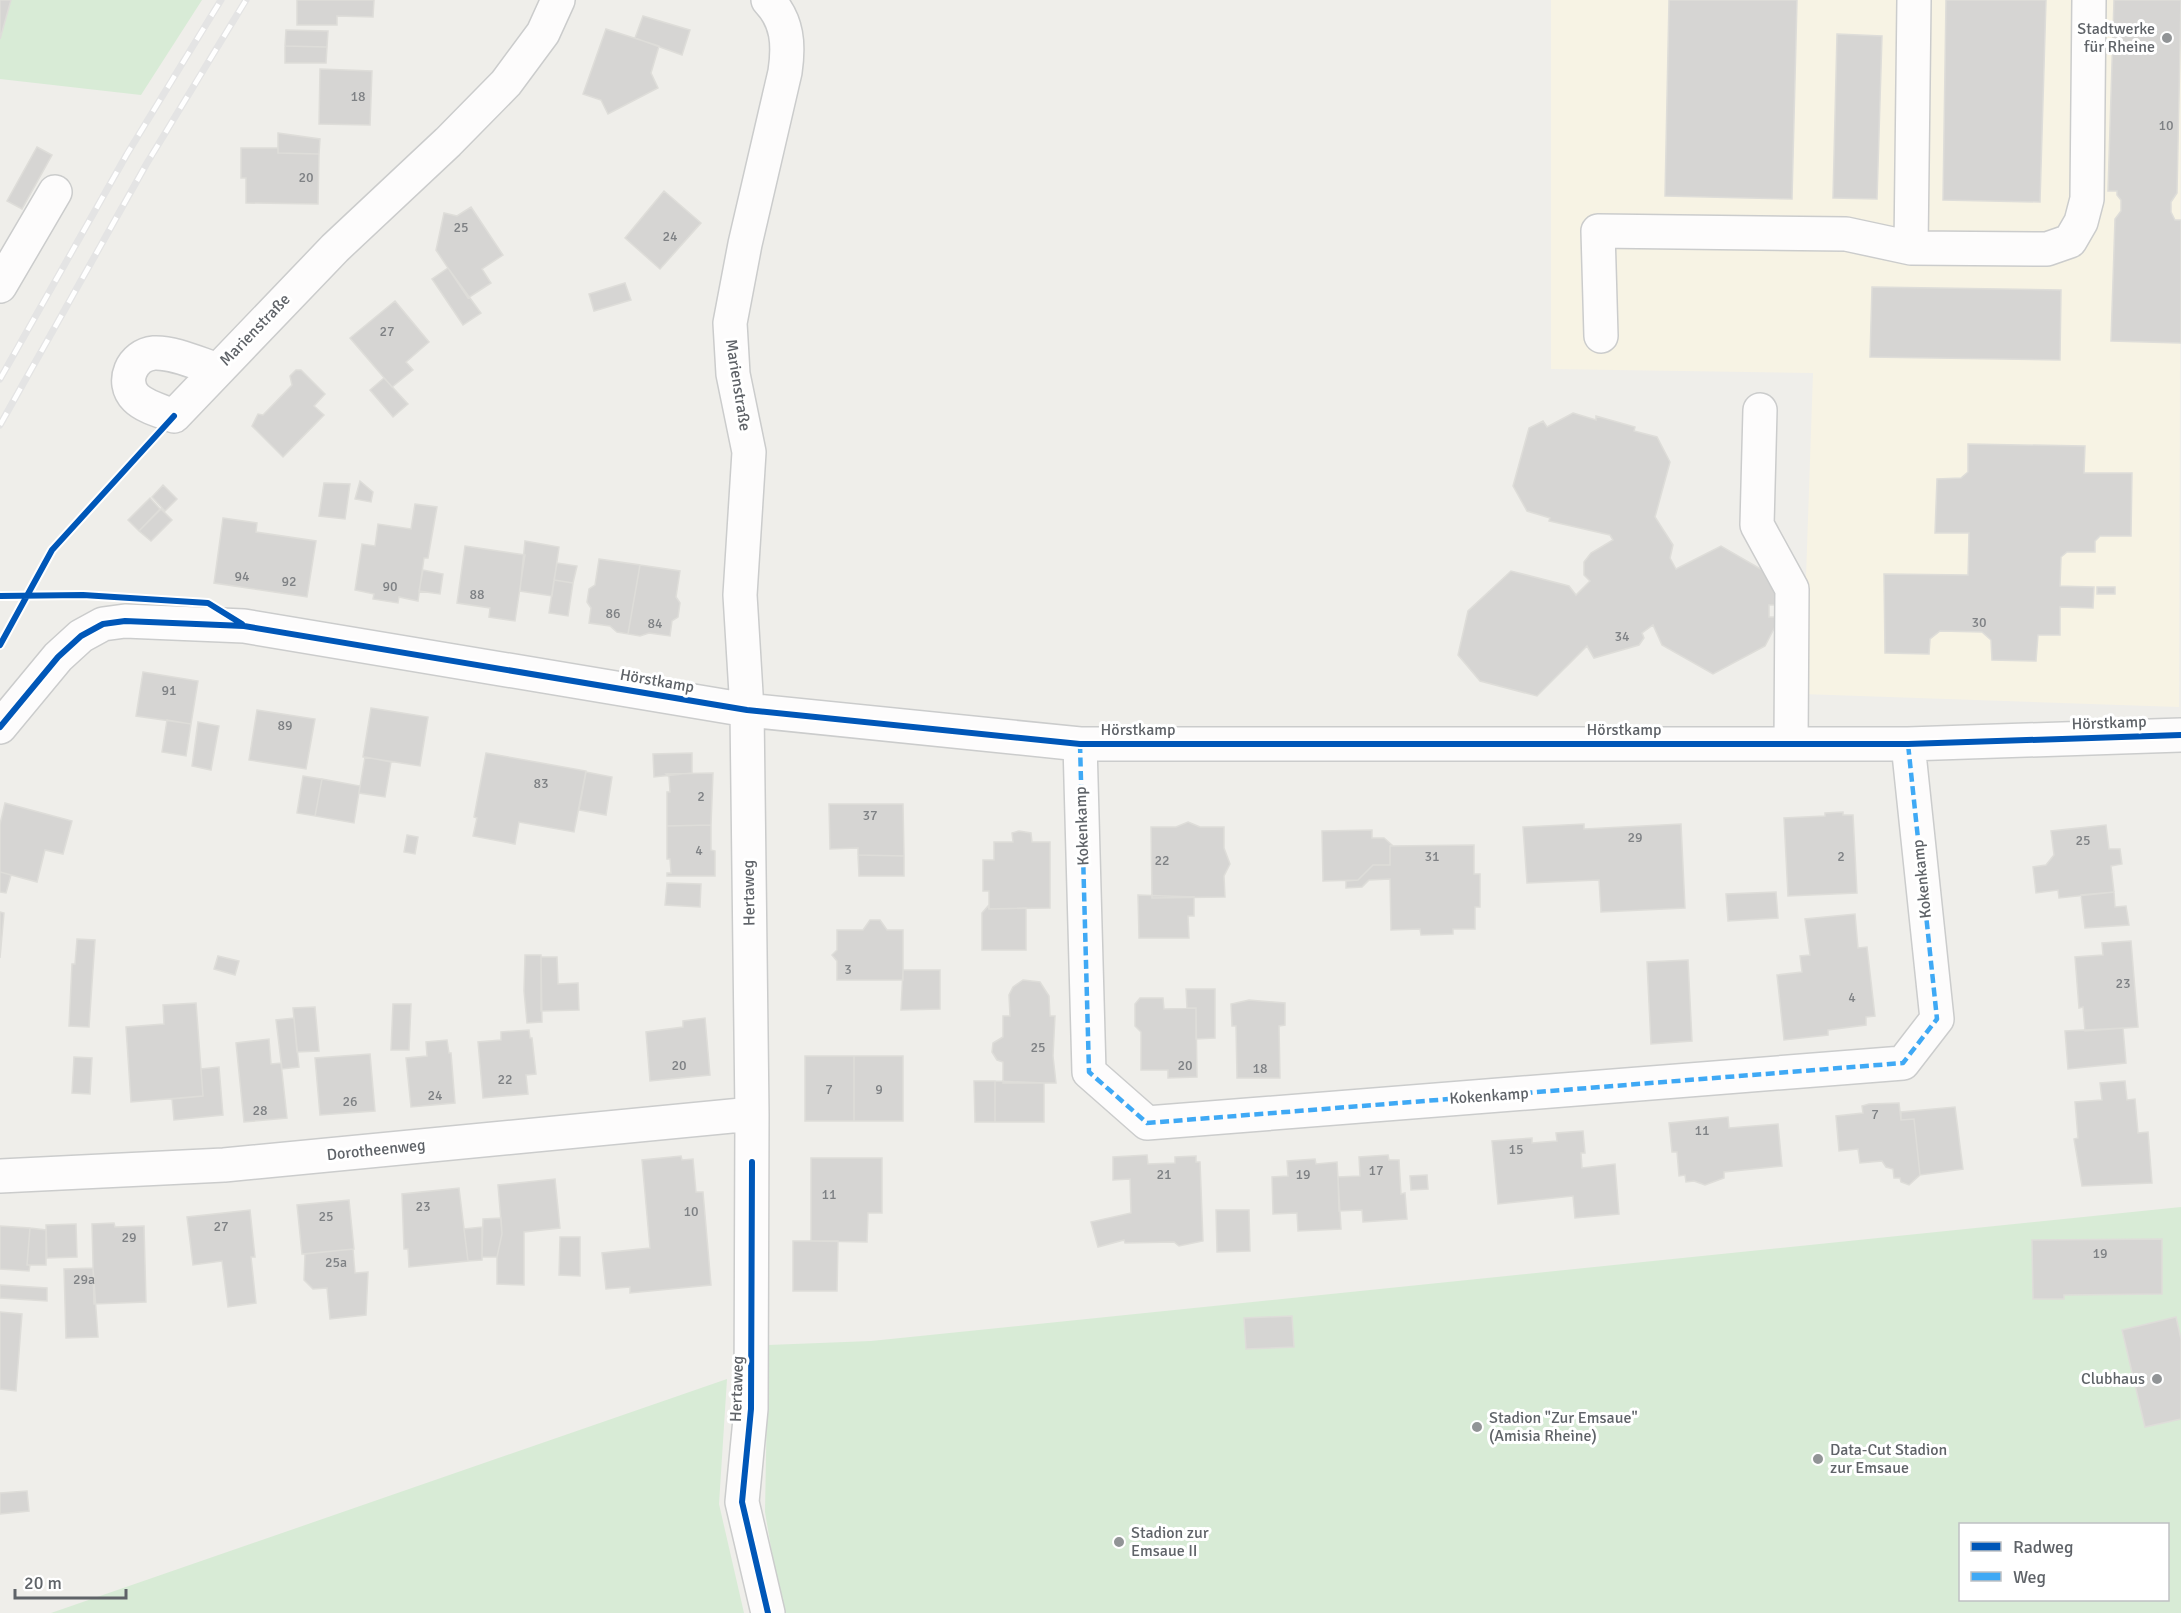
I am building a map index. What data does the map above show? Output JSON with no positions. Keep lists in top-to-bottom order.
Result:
{
  "streets": {
    "street": [
      "Marienstraße",
      "Hörstkamp",
      "Kokenkamp",
      "Hertaweg",
      "Dorotheenweg"
    ]
  },
  "crossings": [
    ["Marienstraße", "Hörstkamp"],
    ["Marienstraße", "Hertaweg"],
    ["Hörstkamp", "Kokenkamp"],
    ["Hörstkamp", "Hertaweg"],
    ["Hertaweg", "Dorotheenweg"]
  ],
  "places": [
    "Stadtwerke für Rheine",
    "Clubhaus",
    "Stadion \"Zur Emsaue\" (Amisia Rheine)",
    "Data-Cut Stadion zur Emsaue",
    "Stadion zur Emsaue II"
  ],
  "house_numbers": [
    "18",
    "10",
    "20",
    "25",
    "24",
    "27",
    "94",
    "92",
    "90",
    "88",
    "86",
    "30",
    "84",
    "34",
    "91",
    "89",
    "83",
    "2",
    "37",
    "29",
    "25",
    "4",
    "31",
    "2",
    "22",
    "3",
    "23",
    "4",
    "25",
    "20",
    "20",
    "18",
    "22",
    "7",
    "9",
    "24",
    "26",
    "28",
    "7",
    "11",
    "15",
    "17",
    "21",
    "19",
    "11",
    "23",
    "10",
    "25",
    "27",
    "29",
    "19",
    "25a",
    "29a"
  ],
  "legend": ["Radweg", "Weg"],
  "scale_bar": "20 m"
}
